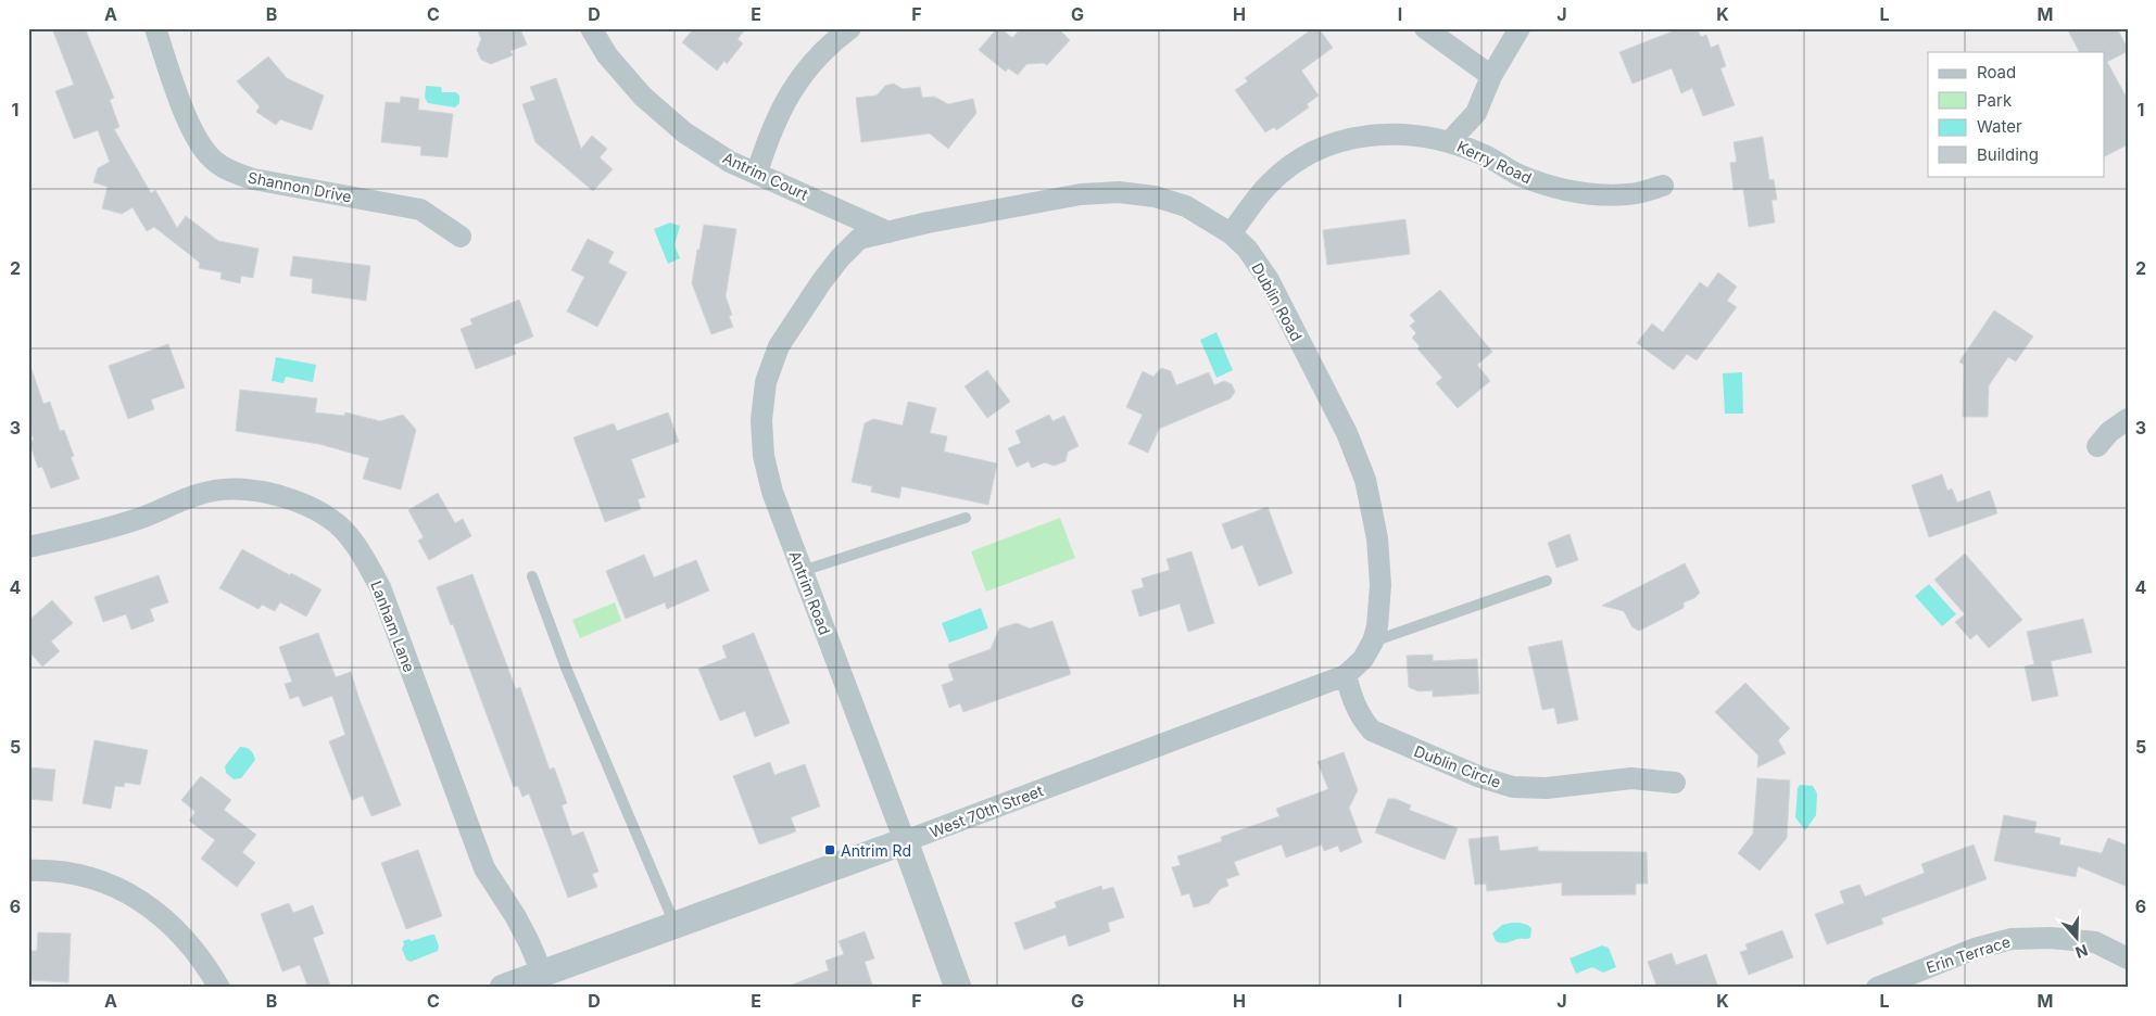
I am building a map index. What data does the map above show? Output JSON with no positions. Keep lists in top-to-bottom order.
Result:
{
  "streets": {
    "street": [
      "Kerry Road",
      "Antrim Court",
      "Shannon Drive",
      "Dublin Road",
      "Antrim Road",
      "Lanham Lane",
      "Dublin Circle",
      "West 70th Street",
      "Erin Terrace"
    ]
  },
  "crossings": [
    ["Kerry Road", "Dublin Road"],
    ["Antrim Court", "Dublin Road"],
    ["Antrim Court", "Antrim Road"],
    ["Dublin Road", "Antrim Road"],
    ["Dublin Road", "Dublin Circle"],
    ["Dublin Road", "West 70th Street"],
    ["Antrim Road", "West 70th Street"],
    ["Lanham Lane", "West 70th Street"],
    ["Dublin Circle", "West 70th Street"]
  ],
  "places": {
    "transit": ["Antrim Rd"]
  },
  "legend": [
    "Road",
    "Park",
    "Water",
    "Building"
  ],
  "north": "bottom",
  "grid": {
    "columns": [
      "A",
      "B",
      "C",
      "D",
      "E",
      "F",
      "G",
      "H",
      "I",
      "J",
      "K",
      "L",
      "M"
    ],
    "rows": [
      "1",
      "2",
      "3",
      "4",
      "5",
      "6"
    ]
  }
}
